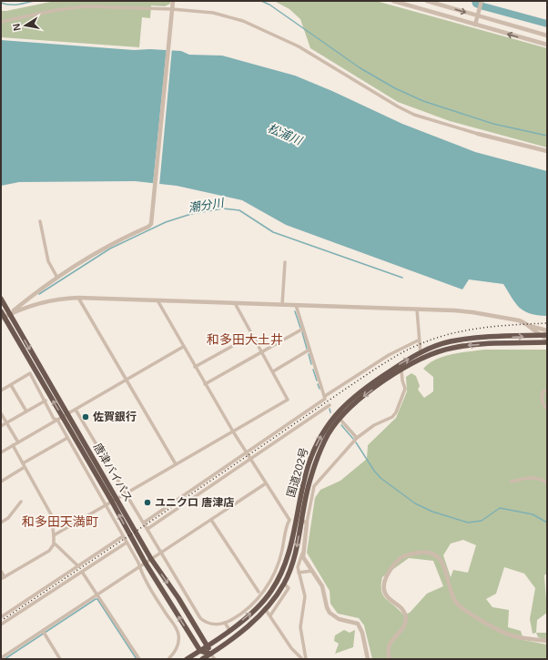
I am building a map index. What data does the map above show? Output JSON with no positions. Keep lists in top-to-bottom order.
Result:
{
  "streets": {
    "highway": ["唐津バイパス", "国道202号"]
  },
  "crossings": [
    ["唐津バイパス", "国道202号"]
  ],
  "districts": ["和多田大土井", "和多田天満町"],
  "water": ["松浦川", "潮分川"],
  "places": ["佐賀銀行", "ユニクロ 唐津店"],
  "north": "left"
}
